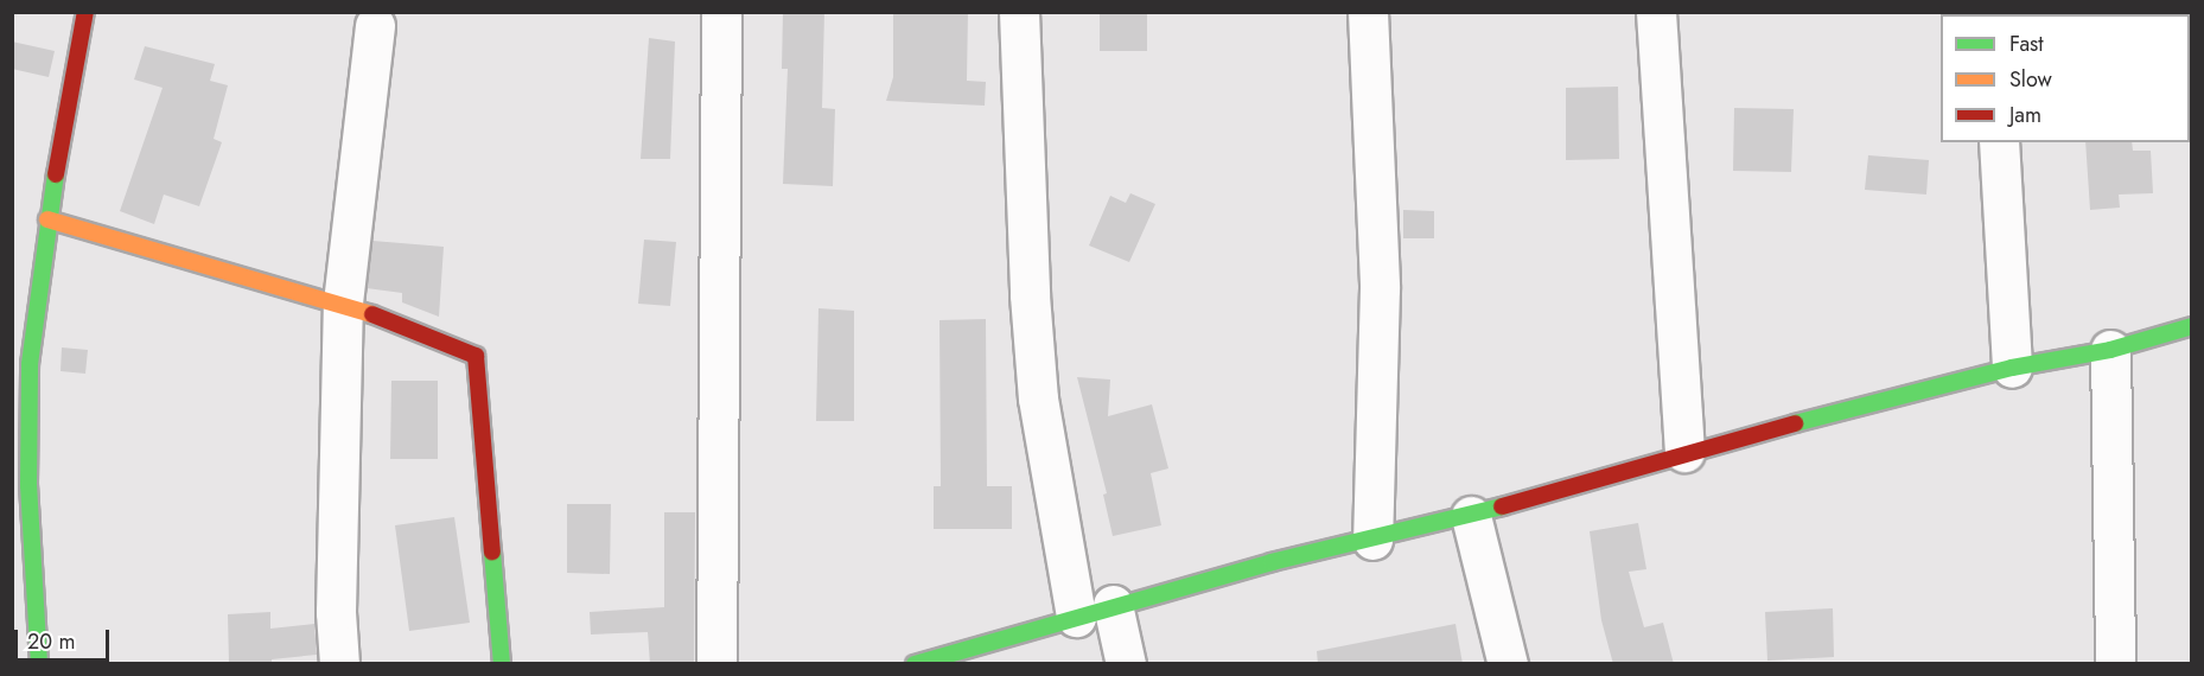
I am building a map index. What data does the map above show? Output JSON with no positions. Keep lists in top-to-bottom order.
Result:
{
  "legend": ["Fast", "Slow", "Jam"],
  "scale_bar": "20 m"
}
